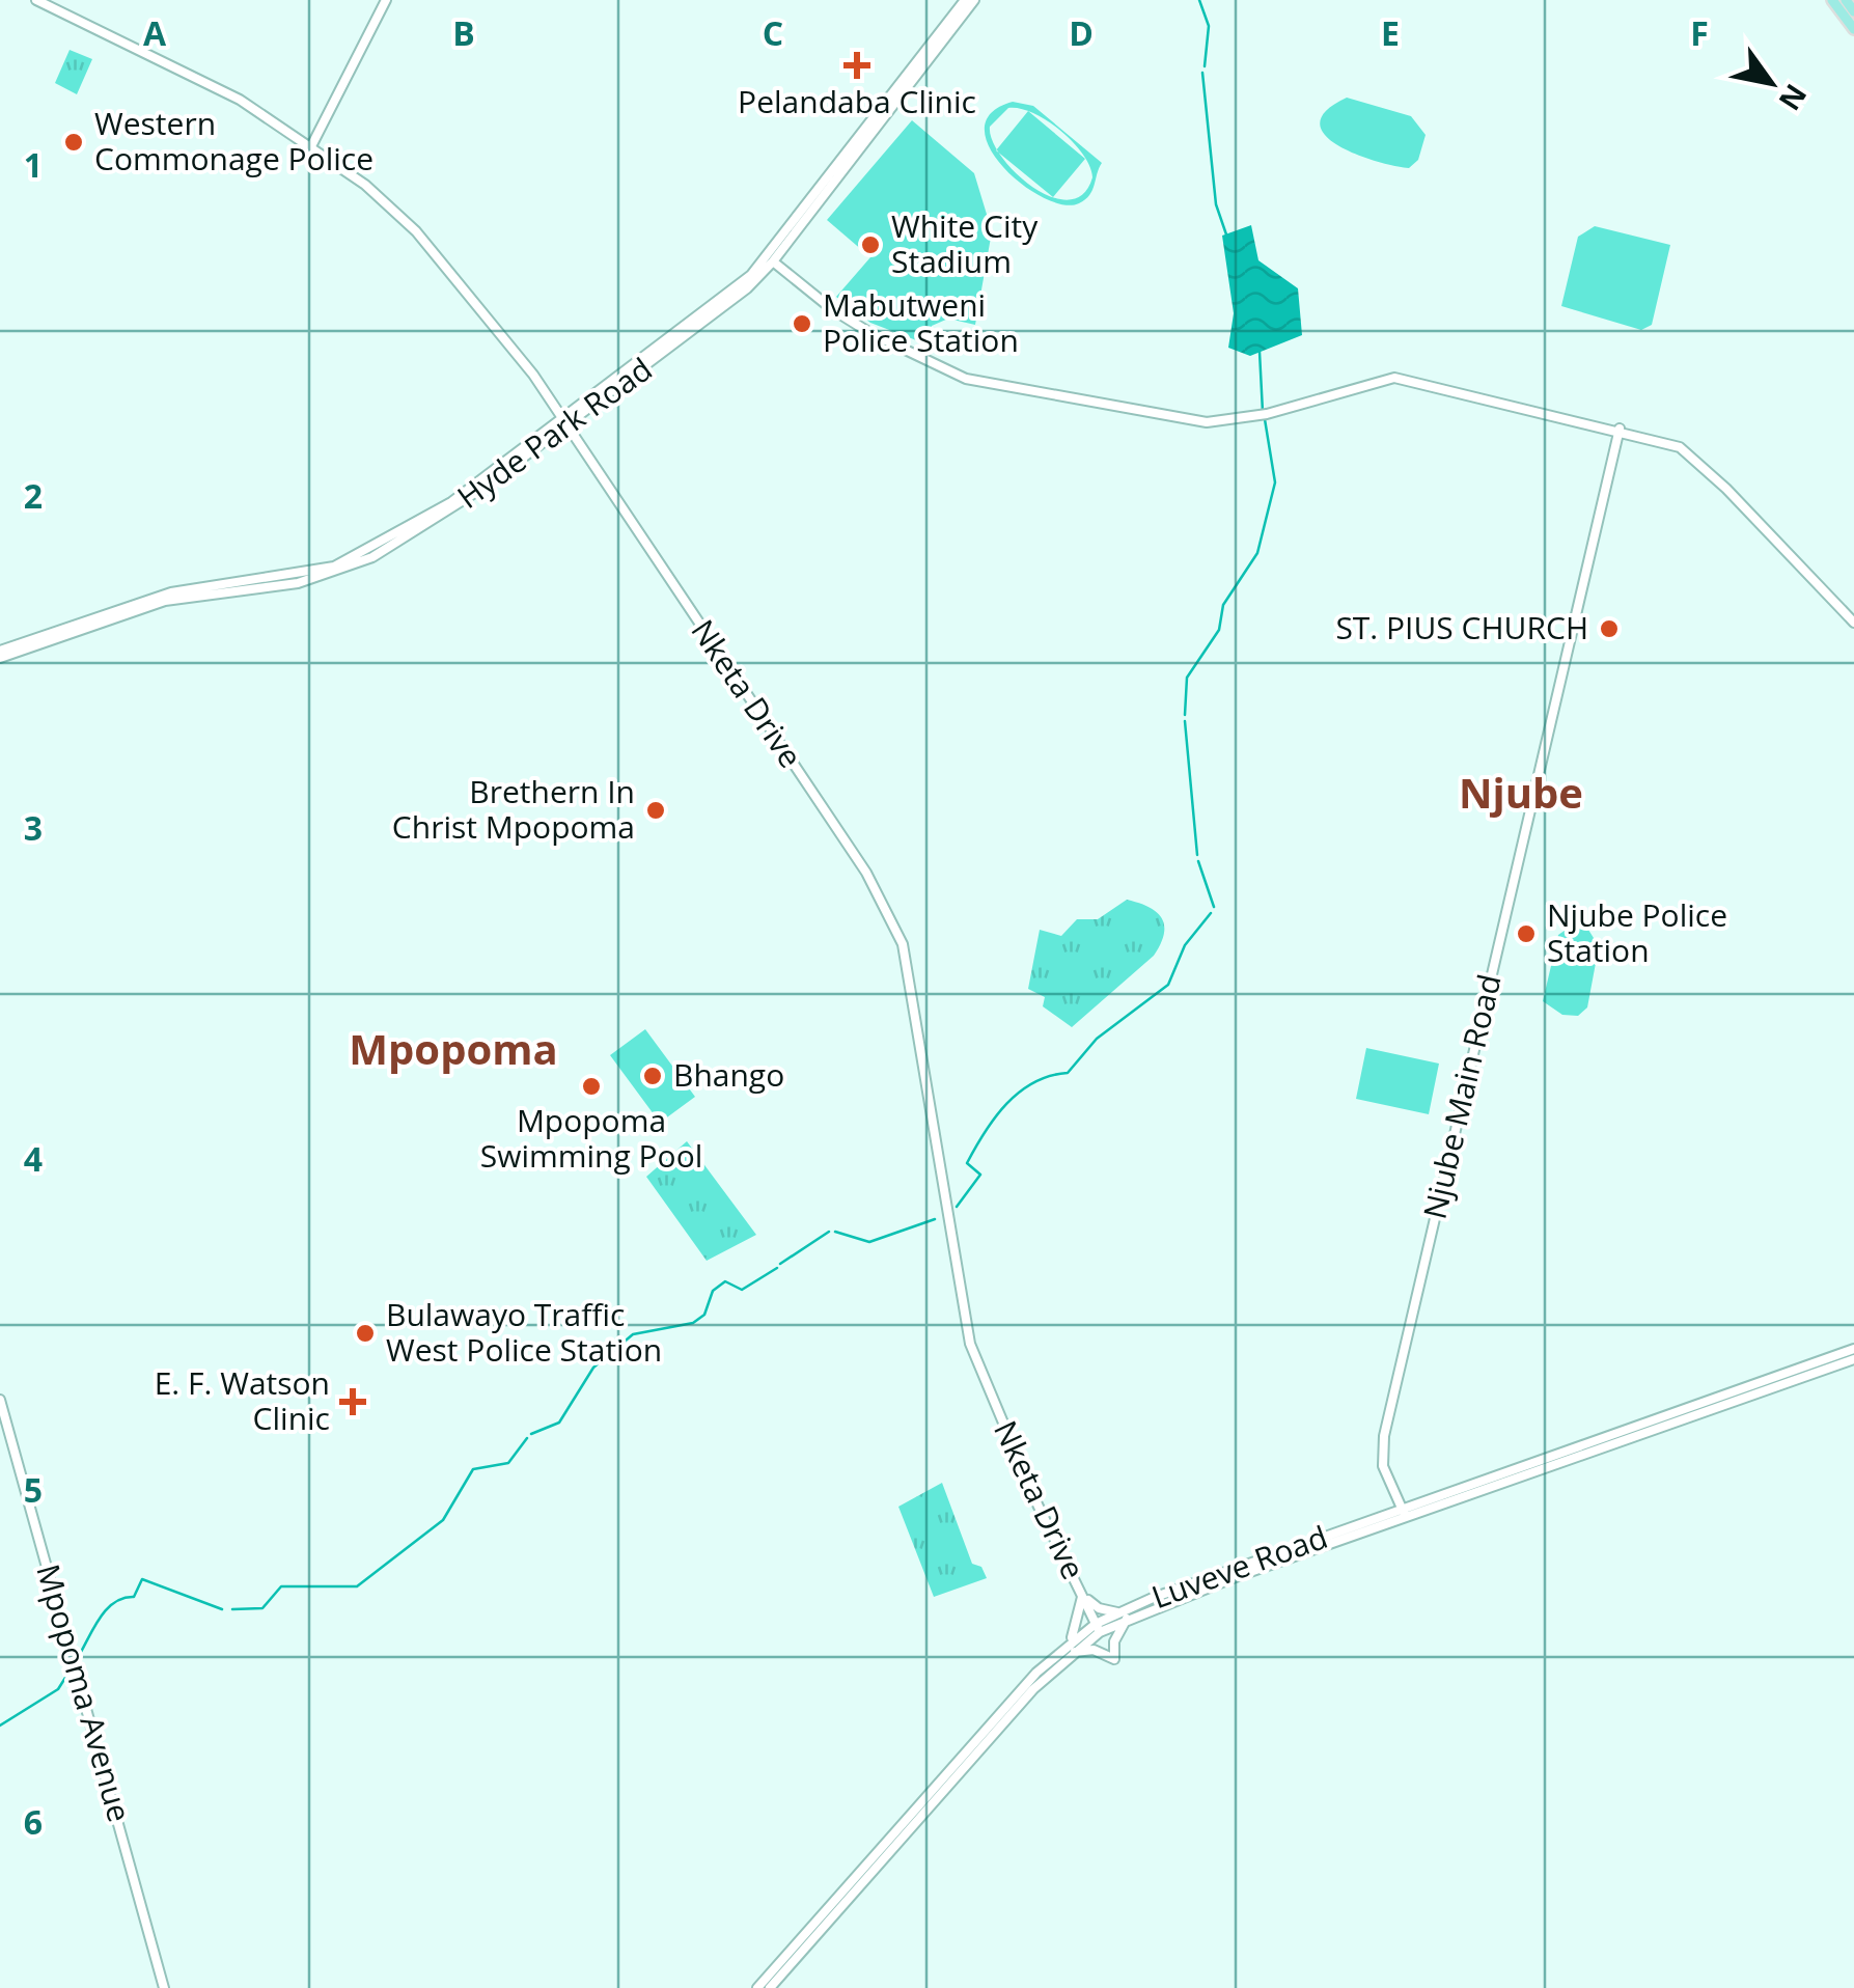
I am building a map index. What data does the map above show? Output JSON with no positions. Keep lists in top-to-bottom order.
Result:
{
  "streets": {
    "street": [
      "Hyde Park Road",
      "Nketa Drive",
      "Njube Main Road",
      "Luveve Road",
      "Mpopoma Avenue"
    ]
  },
  "crossings": [
    ["Hyde Park Road", "Nketa Drive"],
    ["Nketa Drive", "Luveve Road"],
    ["Njube Main Road", "Luveve Road"]
  ],
  "districts": ["Njube", "Mpopoma"],
  "places": {
    "health": ["Pelandaba Clinic", "E. F. Watson Clinic"],
    "other": [
      "Western Commonage Police",
      "White City Stadium",
      "Mabutweni Police Station",
      "ST. PIUS CHURCH",
      "Brethern In Christ Mpopoma",
      "Njube Police Station",
      "Bhango",
      "Mpopoma Swimming Pool",
      "Bulawayo Traffic West Police Station"
    ]
  },
  "north": "bottom right",
  "grid": {
    "columns": [
      "A",
      "B",
      "C",
      "D",
      "E",
      "F"
    ],
    "rows": [
      "1",
      "2",
      "3",
      "4",
      "5",
      "6"
    ]
  }
}
